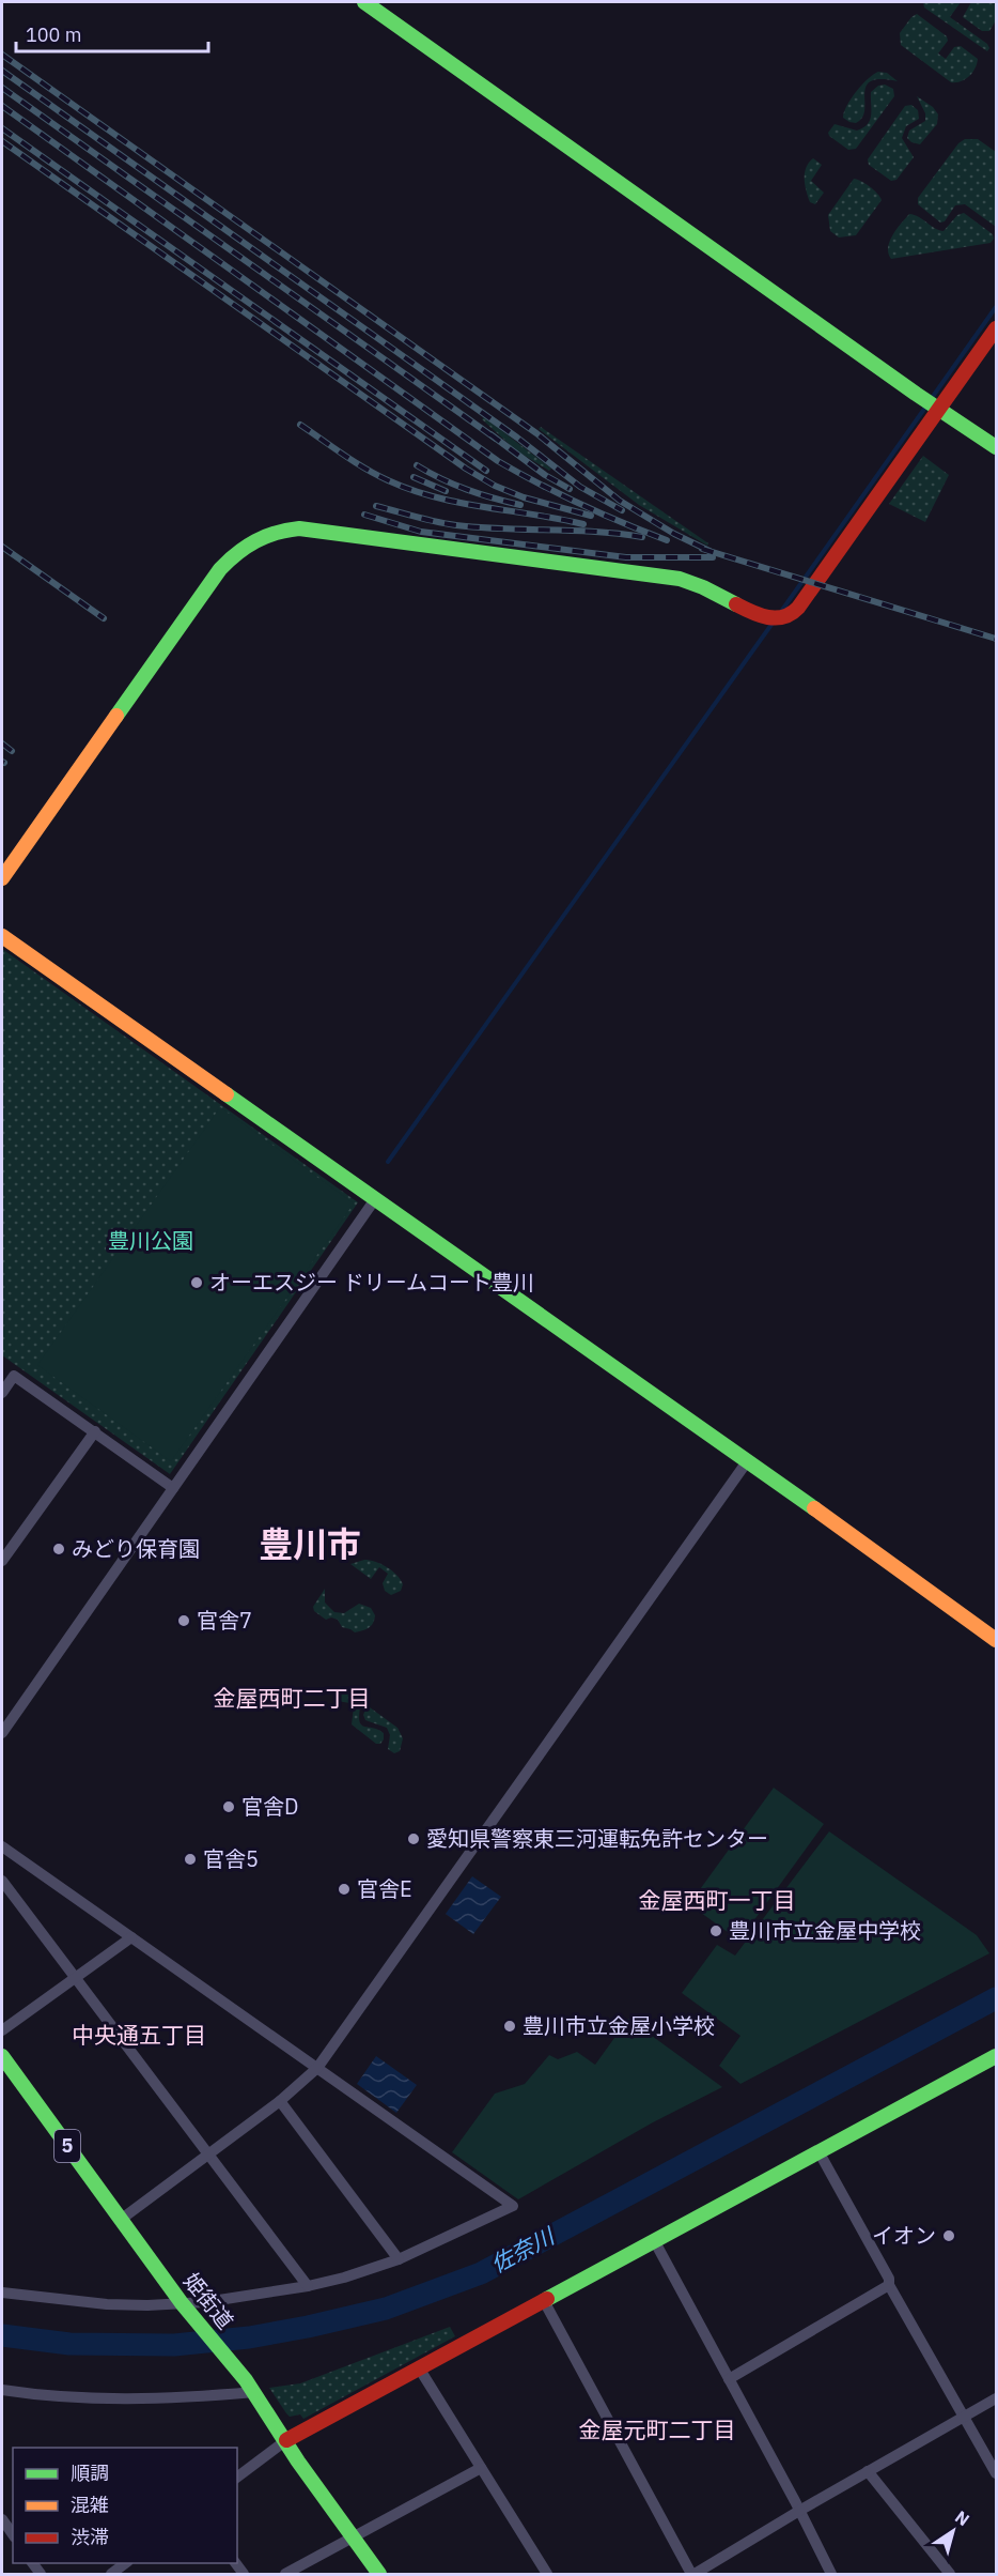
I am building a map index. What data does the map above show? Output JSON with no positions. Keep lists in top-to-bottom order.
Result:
{
  "streets": {
    "street": ["5", "姫街道"]
  },
  "districts": [
    "豊川市",
    "金屋西町二丁目",
    "金屋西町一丁目",
    "中央通五丁目",
    "金屋元町二丁目"
  ],
  "water": ["佐奈川"],
  "parks": ["豊川公園"],
  "places": [
    "オーエスジー ドリームコート豊川",
    "みどり保育園",
    "官舎7",
    "官舎D",
    "愛知県警察東三河運転免許センター",
    "官舎5",
    "官舎E",
    "豊川市立金屋中学校",
    "豊川市立金屋小学校",
    "イオン"
  ],
  "legend": ["順調", "混雑", "渋滞"],
  "scale_bar": "100 m",
  "north": "top right"
}
